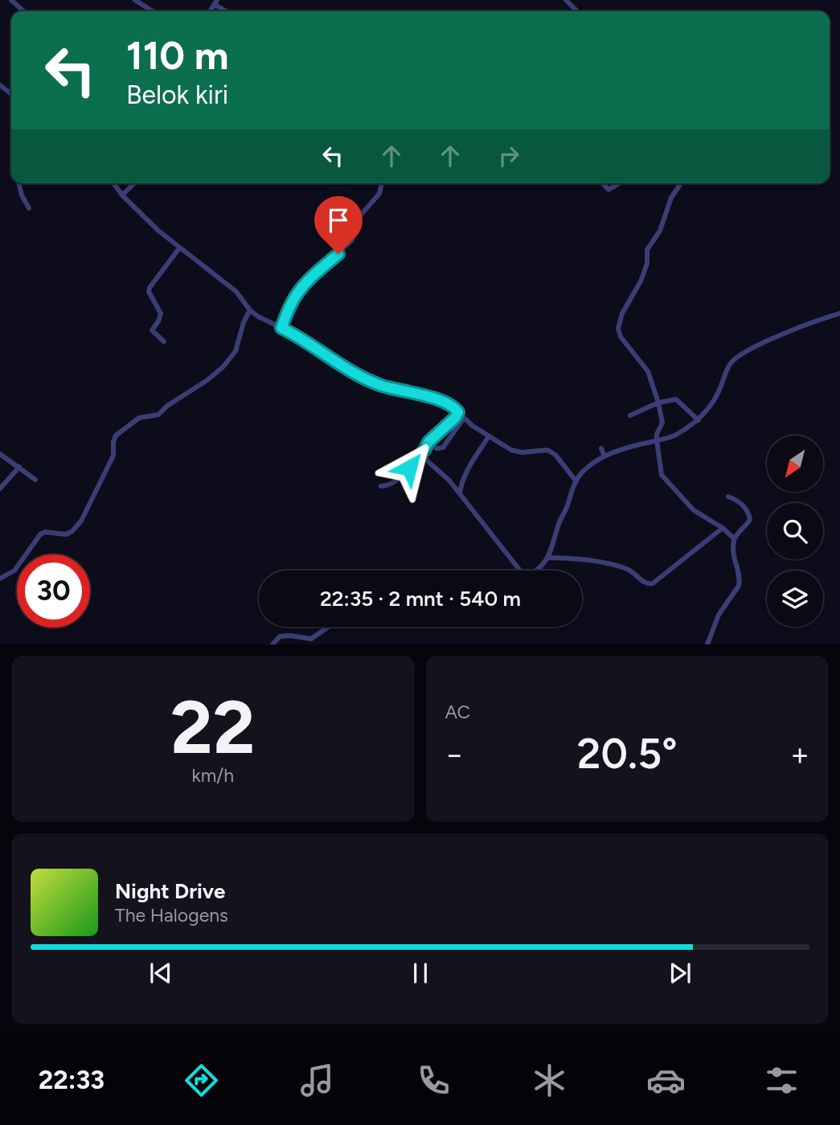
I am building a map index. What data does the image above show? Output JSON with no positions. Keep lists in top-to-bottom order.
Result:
{
  "north": "bottom left",
  "page": {
    "turn": ["110 m", "Belok kiri"],
    "limit": "30",
    "trip": "22:35 · 2 mnt · 540 m",
    "tile": [
      ["22", "km/h"],
      "AC"
    ],
    "heat": ["−", "20.5°", "+"],
    "song": ["Night Drive", "The Halogens"],
    "tabs": "22:33"
  }
}
